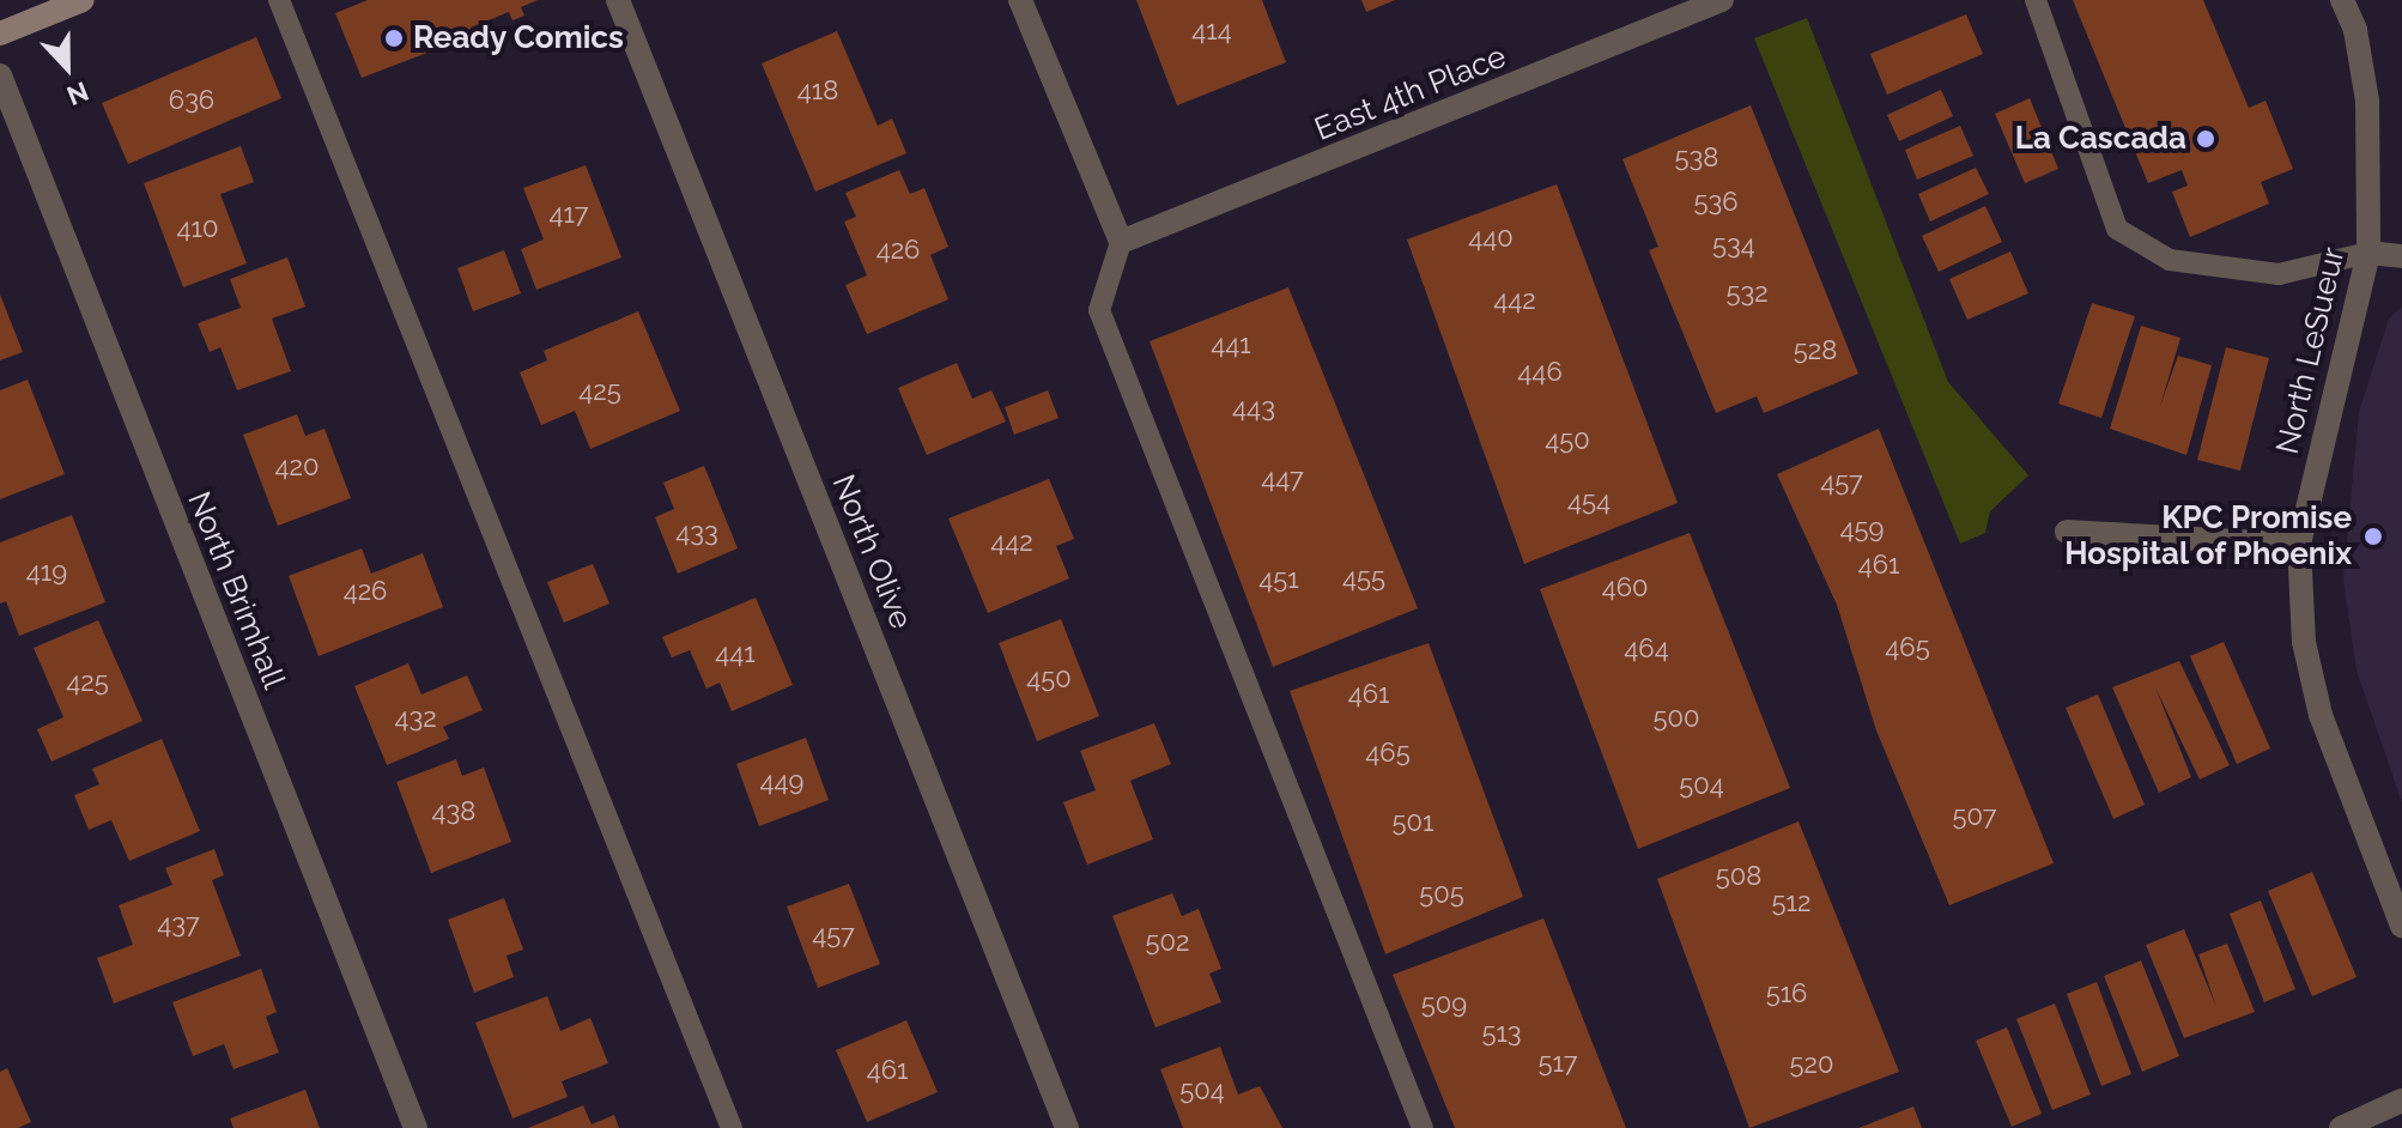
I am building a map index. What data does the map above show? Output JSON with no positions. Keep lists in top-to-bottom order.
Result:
{
  "streets": {
    "street": [
      "East 4th Place",
      "North LeSueur",
      "North Olive",
      "North Brimhall"
    ]
  },
  "places": ["Ready Comics", "La Cascada", "KPC Promise Hospital of Phoenix"],
  "house_numbers": [
    "414",
    "418",
    "636",
    "538",
    "536",
    "417",
    "410",
    "440",
    "534",
    "426",
    "532",
    "442",
    "441",
    "528",
    "446",
    "425",
    "443",
    "450",
    "420",
    "447",
    "457",
    "454",
    "459",
    "433",
    "442",
    "461",
    "419",
    "455",
    "451",
    "460",
    "426",
    "465",
    "464",
    "441",
    "450",
    "425",
    "461",
    "432",
    "500",
    "465",
    "449",
    "504",
    "438",
    "507",
    "501",
    "508",
    "505",
    "512",
    "437",
    "457",
    "502",
    "516",
    "509",
    "513",
    "517",
    "520",
    "461",
    "504"
  ],
  "north": "bottom"
}
